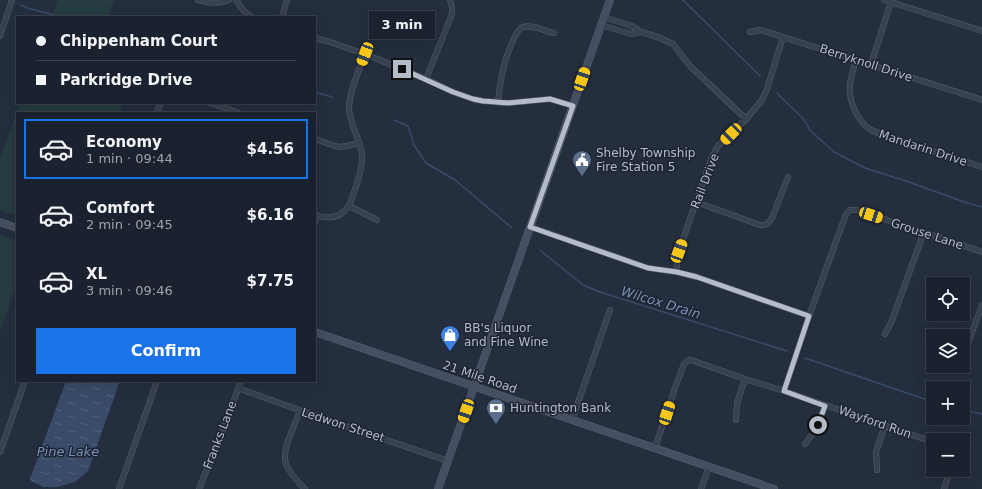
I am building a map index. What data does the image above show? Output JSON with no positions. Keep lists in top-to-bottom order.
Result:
{
  "streets": {
    "street": [
      "Berryknoll Drive",
      "Mandarin Drive",
      "Rail Drive",
      "Grouse Lane",
      "21 Mile Road",
      "Wayford Run",
      "Ledwon Street",
      "Franks Lane"
    ]
  },
  "crossings": [
    ["Berryknoll Drive", "Mandarin Drive"],
    ["Berryknoll Drive", "Rail Drive"],
    ["21 Mile Road", "Wayford Run"],
    ["Ledwon Street", "Franks Lane"]
  ],
  "water": ["Wilcox Drain", "Pine Lake"],
  "places": {
    "public building": ["Shelby Township Fire Station 5"],
    "shop": ["BB's Liquor and Fine Wine"],
    "bank": ["Huntington Bank"]
  },
  "page": {
    "bubble": "3 min",
    "banner": ["Chippenham Court", "Parkridge Drive"],
    "list": [
      {
        "name": "Economy",
        "note": "1 min · 09:44",
        "value": "$4.56"
      },
      {
        "name": "Comfort",
        "note": "2 min · 09:45",
        "value": "$6.16"
      },
      {
        "name": "XL",
        "note": "3 min · 09:46",
        "value": "$7.75"
      }
    ],
    "map_buttons": ["+", "−"],
    "buttons": "Confirm"
  }
}
